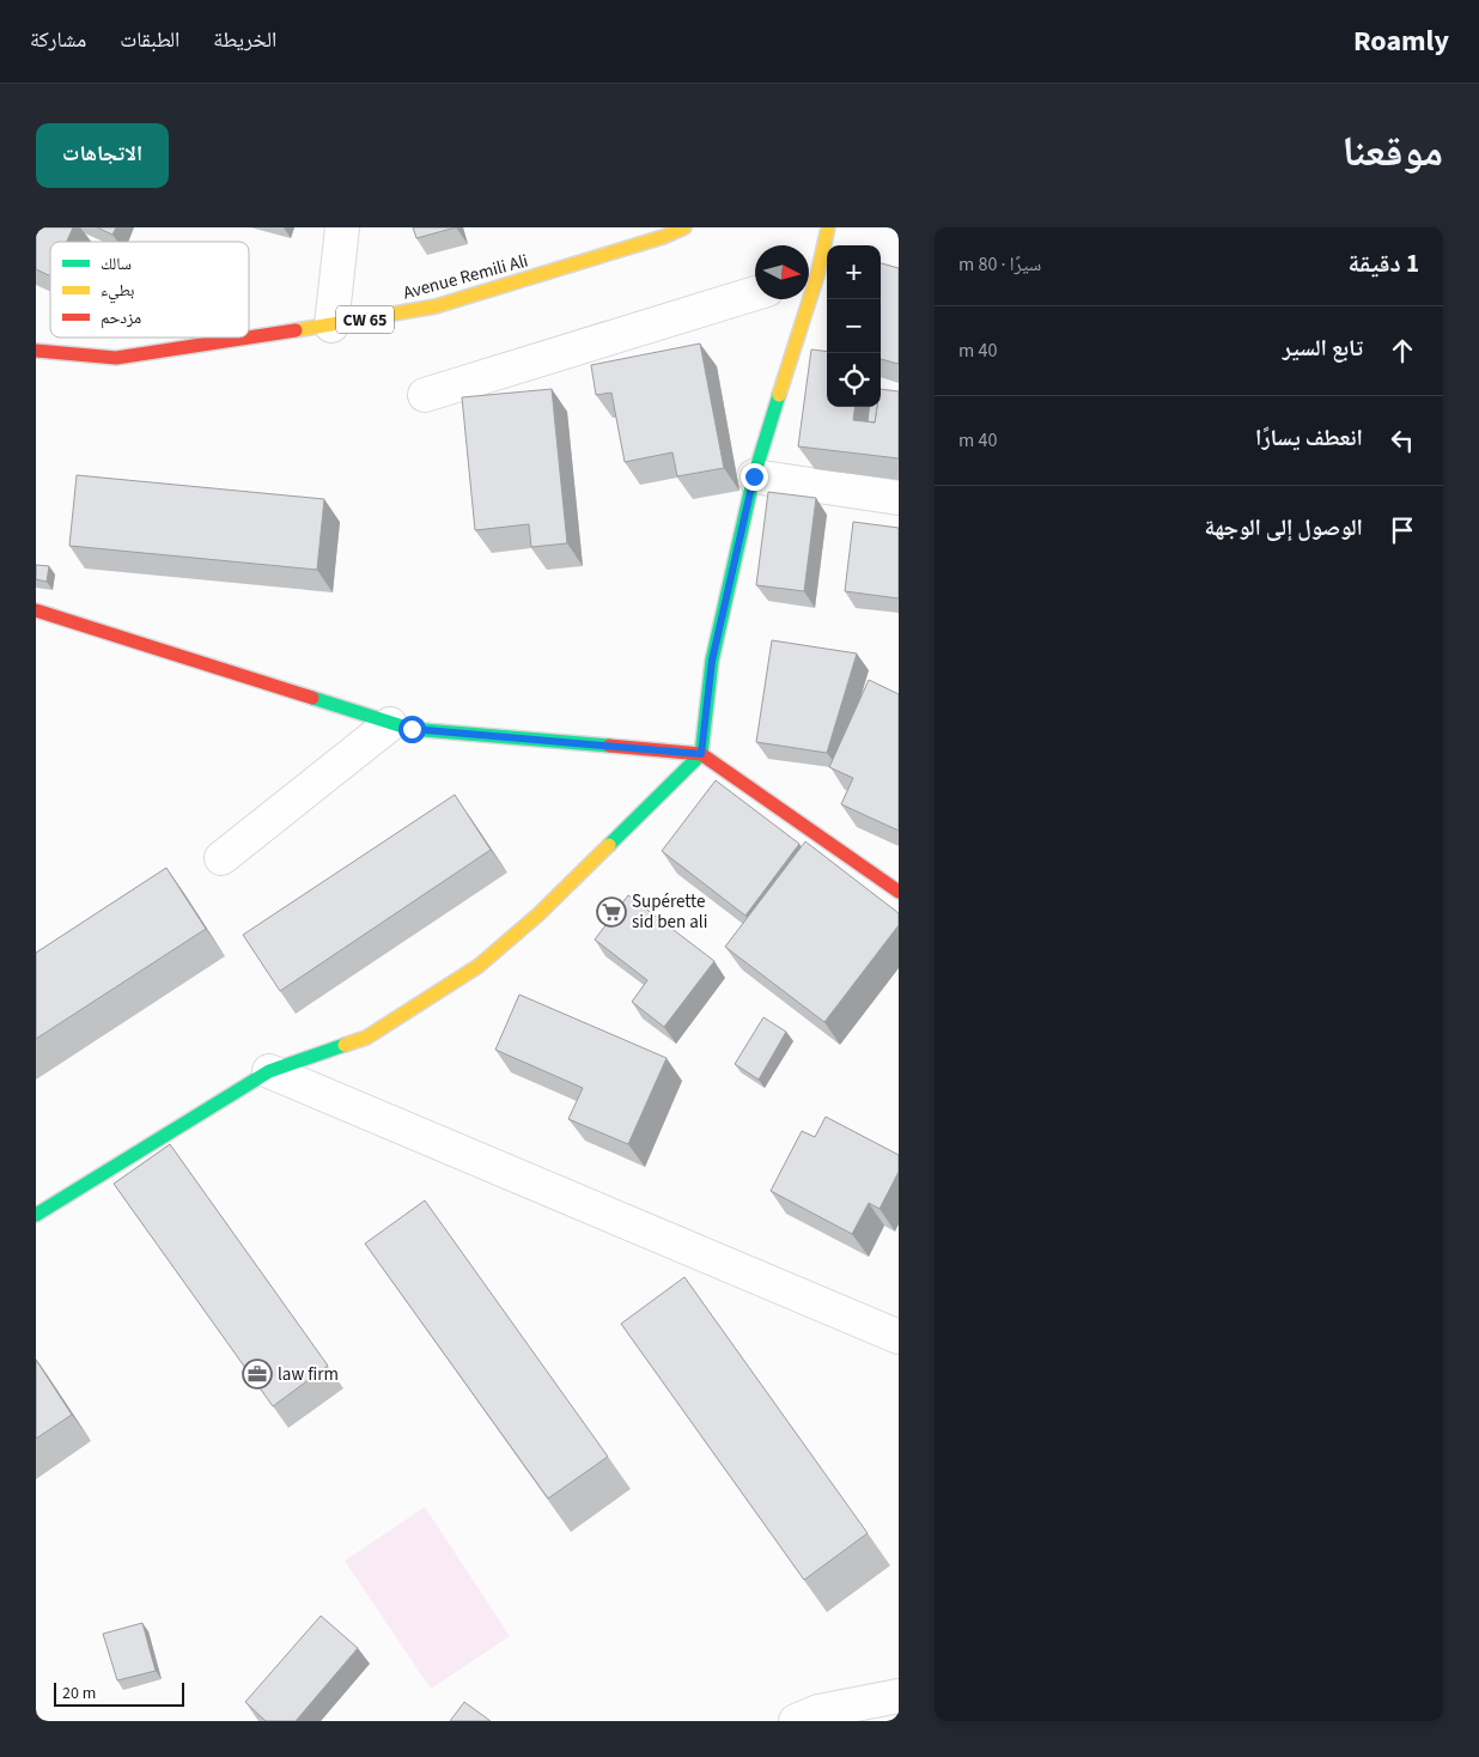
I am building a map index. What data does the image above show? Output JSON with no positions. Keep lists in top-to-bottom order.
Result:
{
  "streets": {
    "street": ["Avenue Remili Ali", "CW 65"]
  },
  "places": {
    "supermarket": ["Supérette sid ben ali"],
    "office": ["law firm"]
  },
  "legend": ["سالك", "بطيء", "مزدحم"],
  "scale_bar": "20 m",
  "north": "right",
  "page": {
    "header": "Roamly",
    "nav": ["الخريطة", "الطبقات", "مشاركة"],
    "title": "موقعنا",
    "buttons": "الاتجاهات",
    "heading": ["1 دقيقة", "سيرًا · 80 m"],
    "map_buttons": ["+", "−"],
    "list": [
      ["تابع السير", "40 m"],
      ["انعطف يسارًا", "40 m"],
      "الوصول إلى الوجهة"
    ],
    "scale": "20 m"
  }
}
